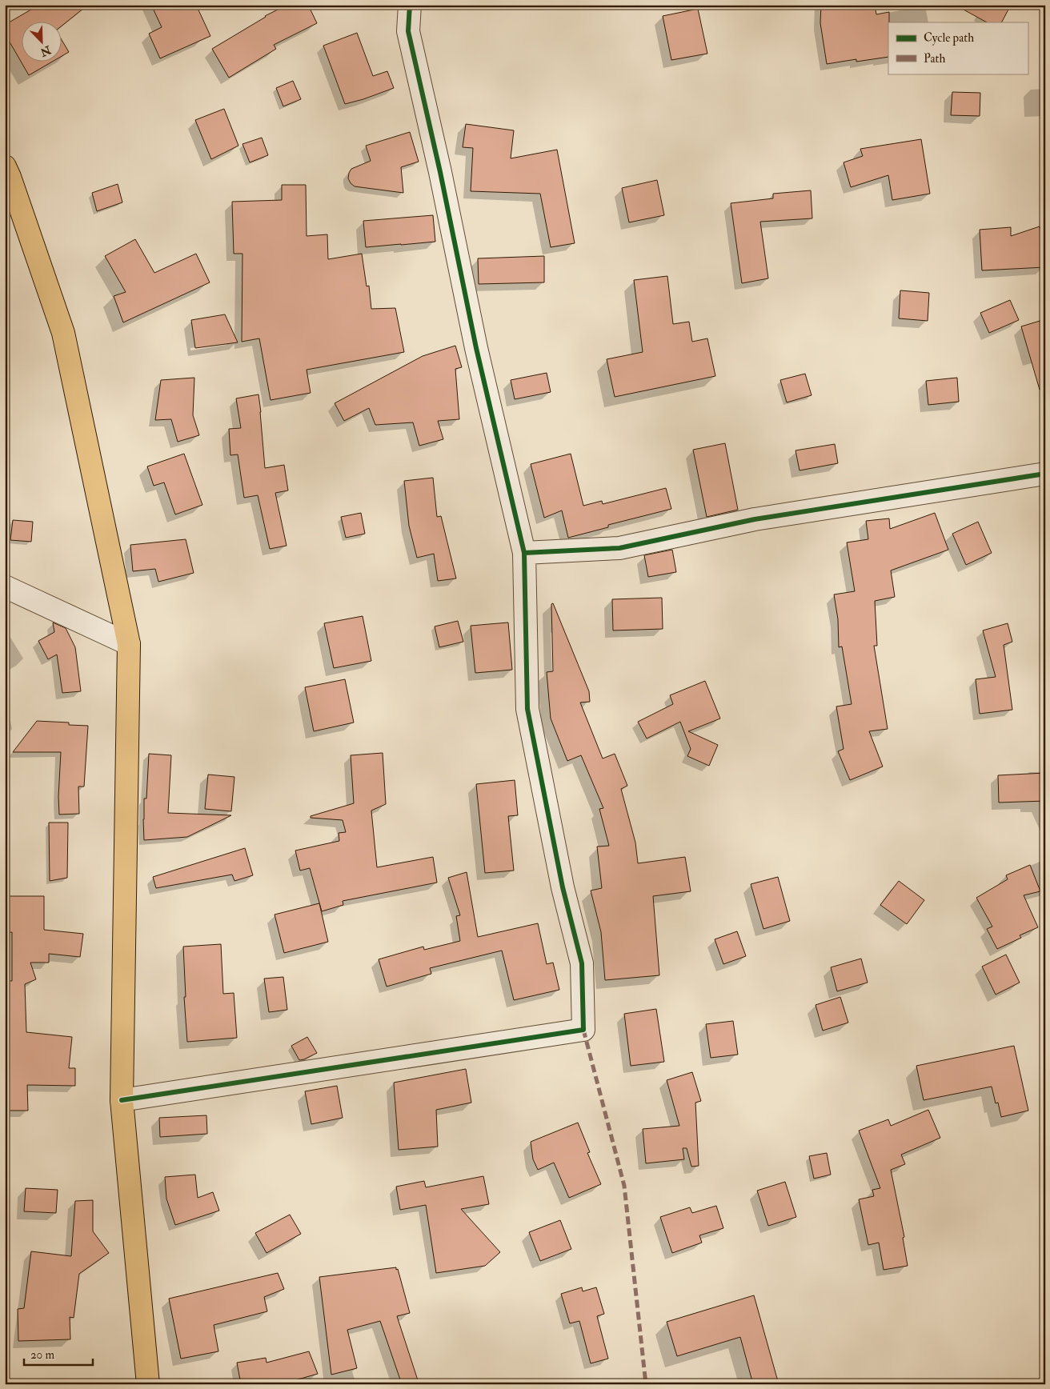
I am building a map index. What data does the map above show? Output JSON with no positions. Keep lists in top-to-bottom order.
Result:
{
  "legend": ["Cycle path", "Path"],
  "scale_bar": "20 m",
  "north": "bottom right"
}
